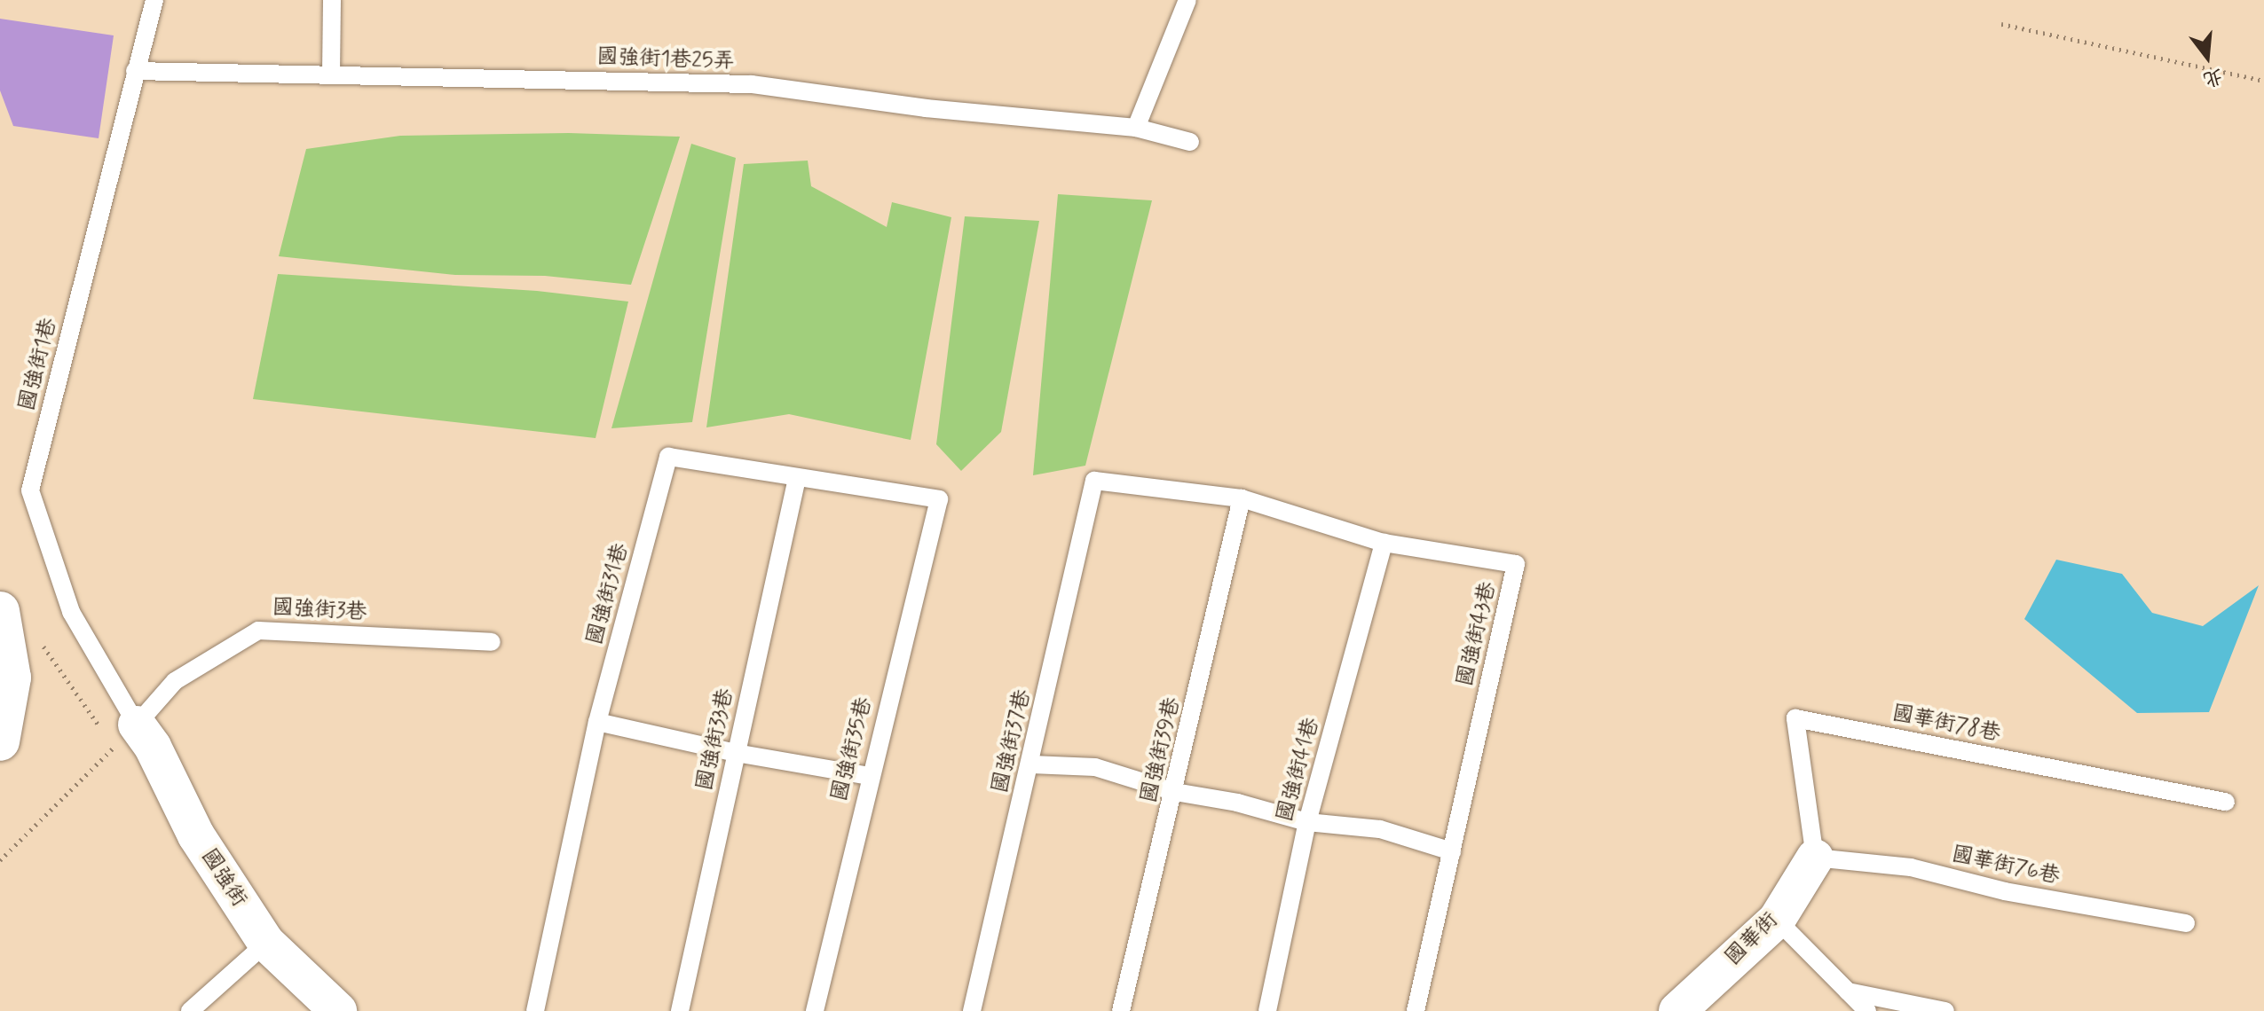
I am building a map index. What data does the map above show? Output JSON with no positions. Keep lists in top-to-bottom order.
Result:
{
  "streets": {
    "street": ["國強街", "國華街"],
    "lane": [
      "國強街1巷25弄",
      "國強街1巷",
      "國強街31巷",
      "國強街3巷",
      "國強街43巷",
      "國華街78巷",
      "國強街33巷",
      "國強街37巷",
      "國強街35巷",
      "國強街39巷",
      "國強街41巷",
      "國華街76巷"
    ]
  },
  "crossings": [
    ["國強街1巷25弄", "國強街1巷"],
    ["國強街1巷", "國強街3巷"],
    ["國強街1巷", "國強街"],
    ["國強街31巷", "國強街33巷"],
    ["國強街31巷", "國強街35巷"],
    ["國強街3巷", "國強街"],
    ["國強街43巷", "國強街37巷"],
    ["國強街43巷", "國強街39巷"],
    ["國強街43巷", "國強街41巷"],
    ["國華街78巷", "國華街76巷"],
    ["國華街78巷", "國華街"],
    ["國華街76巷", "國華街"]
  ],
  "north": "bottom"
}
